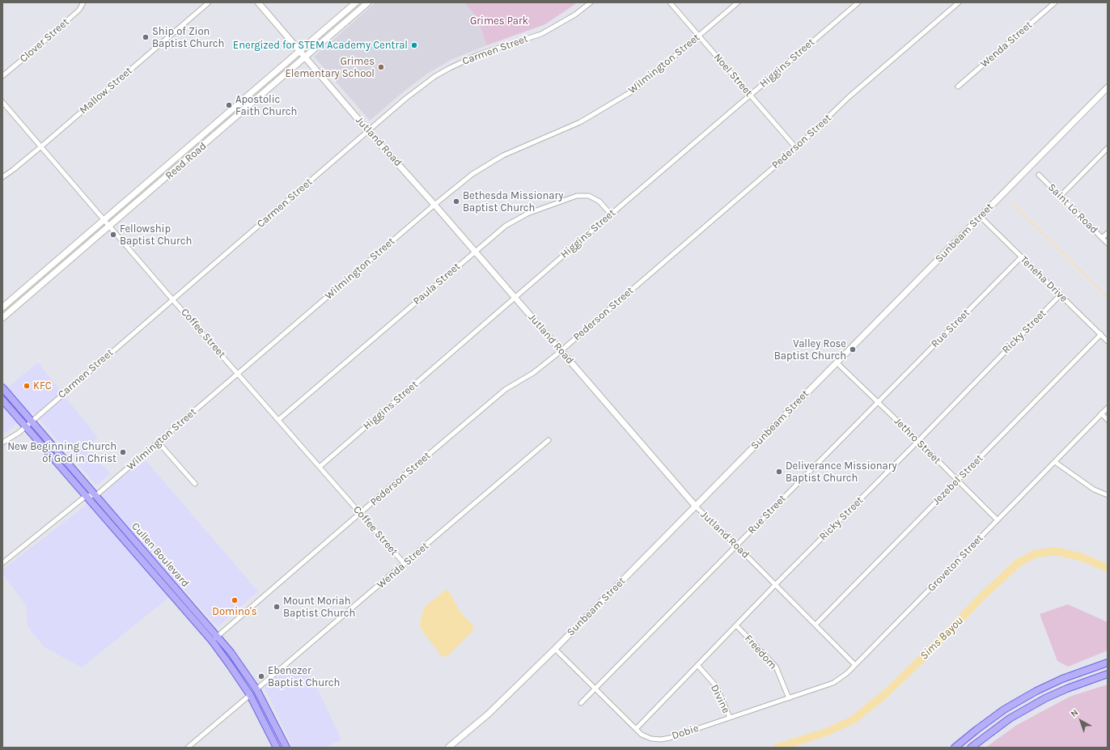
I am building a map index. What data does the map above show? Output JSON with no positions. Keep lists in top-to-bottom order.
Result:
{
  "streets": {
    "main road": ["Cullen Boulevard"],
    "street": [
      "Clover Street",
      "Wenda Street",
      "Carmen Street",
      "Higgins Street",
      "Wilmington Street",
      "Noel Street",
      "Mallow Street",
      "Jutland Road",
      "Pederson Street",
      "Reed Road",
      "Saint Lo Road",
      "Sunbeam Street",
      "Teneha Drive",
      "Paula Street",
      "Rue Street",
      "Ricky Street",
      "Coffee Street",
      "Jethro Street",
      "Jezebel Street",
      "Groveton Street",
      "Freedom",
      "Divine",
      "Dobie"
    ]
  },
  "crossings": [
    ["Wenda Street", "Coffee Street"],
    ["Wenda Street", "Cullen Boulevard"],
    ["Carmen Street", "Jutland Road"],
    ["Carmen Street", "Coffee Street"],
    ["Carmen Street", "Cullen Boulevard"],
    ["Higgins Street", "Noel Street"],
    ["Higgins Street", "Jutland Road"],
    ["Higgins Street", "Paula Street"],
    ["Higgins Street", "Coffee Street"],
    ["Wilmington Street", "Noel Street"],
    ["Wilmington Street", "Jutland Road"],
    ["Wilmington Street", "Coffee Street"],
    ["Wilmington Street", "Cullen Boulevard"],
    ["Noel Street", "Pederson Street"],
    ["Mallow Street", "Coffee Street"],
    ["Jutland Road", "Pederson Street"],
    ["Jutland Road", "Reed Road"],
    ["Jutland Road", "Sunbeam Street"],
    ["Jutland Road", "Paula Street"],
    ["Jutland Road", "Rue Street"],
    ["Jutland Road", "Ricky Street"],
    ["Jutland Road", "Jezebel Street"],
    ["Jutland Road", "Groveton Street"],
    ["Pederson Street", "Coffee Street"],
    ["Pederson Street", "Cullen Boulevard"],
    ["Reed Road", "Coffee Street"],
    ["Sunbeam Street", "Teneha Drive"],
    ["Sunbeam Street", "Jethro Street"],
    ["Sunbeam Street", "Dobie"],
    ["Teneha Drive", "Rue Street"],
    ["Teneha Drive", "Ricky Street"],
    ["Teneha Drive", "Jezebel Street"],
    ["Paula Street", "Coffee Street"],
    ["Rue Street", "Jethro Street"],
    ["Rue Street", "Dobie"],
    ["Ricky Street", "Jethro Street"],
    ["Ricky Street", "Freedom"],
    ["Ricky Street", "Divine"],
    ["Ricky Street", "Dobie"],
    ["Jethro Street", "Jezebel Street"],
    ["Jethro Street", "Groveton Street"],
    ["Groveton Street", "Freedom"],
    ["Groveton Street", "Dobie"],
    ["Freedom", "Dobie"],
    ["Divine", "Dobie"]
  ],
  "water": ["Sims Bayou"],
  "parks": ["Grimes Park"],
  "places": [
    "Ship of Zion Baptist Church",
    "Energized for STEM Academy Central",
    "Grimes Elementary School",
    "Apostolic Faith Church",
    "Bethesda Missionary Baptist Church",
    "Fellowship Baptist Church",
    "Valley Rose Baptist Church",
    "KFC",
    "New Beginning Church of God in Christ",
    "Deliverance Missionary Baptist Church",
    "Domino's",
    "Mount Moriah Baptist Church",
    "Ebenezer Baptist Church"
  ],
  "north": "top left"
}
